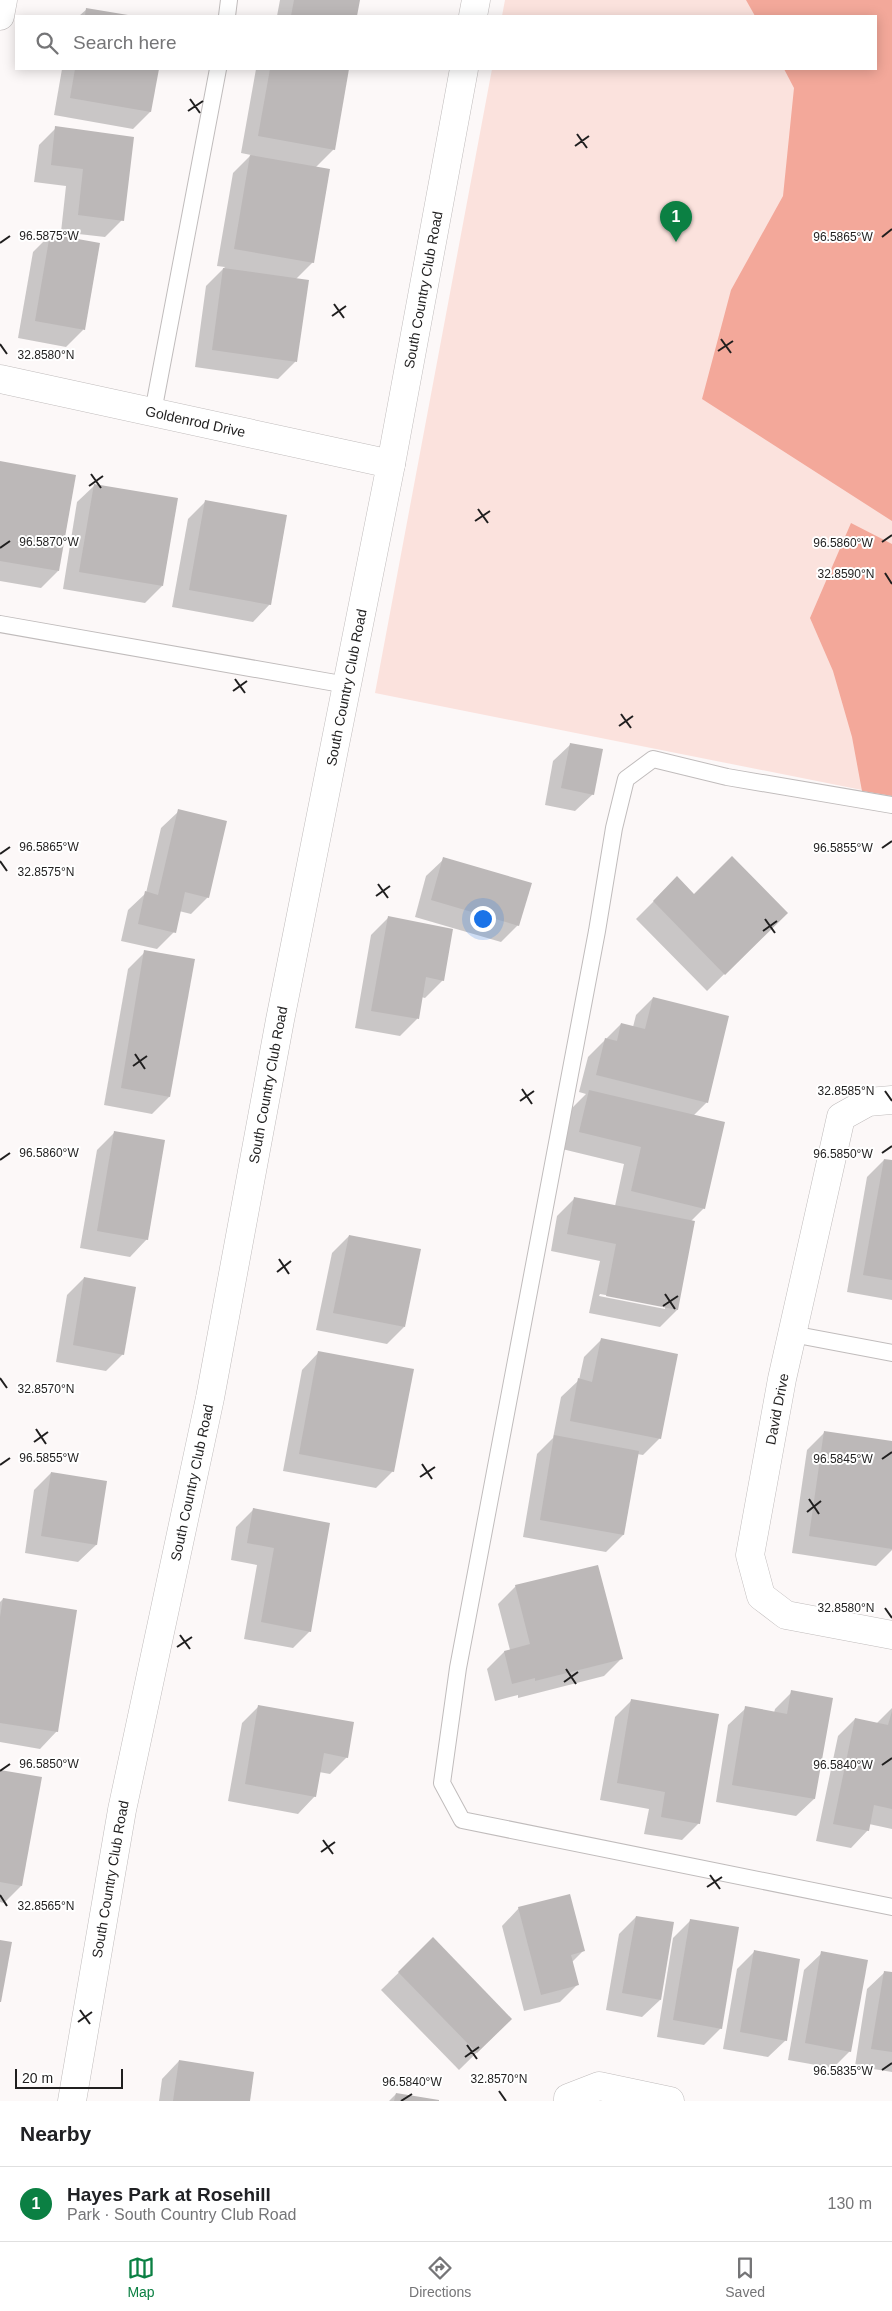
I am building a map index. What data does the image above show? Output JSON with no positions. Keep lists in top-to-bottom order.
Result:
{
  "streets": {
    "street": ["South Country Club Road", "Goldenrod Drive", "David Drive"]
  },
  "crossings": [
    ["South Country Club Road", "Goldenrod Drive"]
  ],
  "scale_bar": "20 m",
  "page": {
    "search": "Search here",
    "pins": "1",
    "scale": "20 m",
    "heading": "Nearby",
    "list": [
      {
        "mark": "1",
        "name": "Hayes Park at Rosehill",
        "note": "Park · South Country Club Road",
        "value": "130 m"
      }
    ],
    "nav": ["Map", "Directions", "Saved"]
  },
  "coordinates": [
    "96.5875°W",
    "96.5865°W",
    "32.8580°N",
    "96.5870°W",
    "96.5860°W",
    "32.8590°N",
    "96.5855°W",
    "32.8575°N",
    "32.8585°N",
    "96.5850°W",
    "32.8570°N",
    "96.5845°W",
    "96.5840°W",
    "32.8565°N",
    "96.5835°W"
  ]
}
